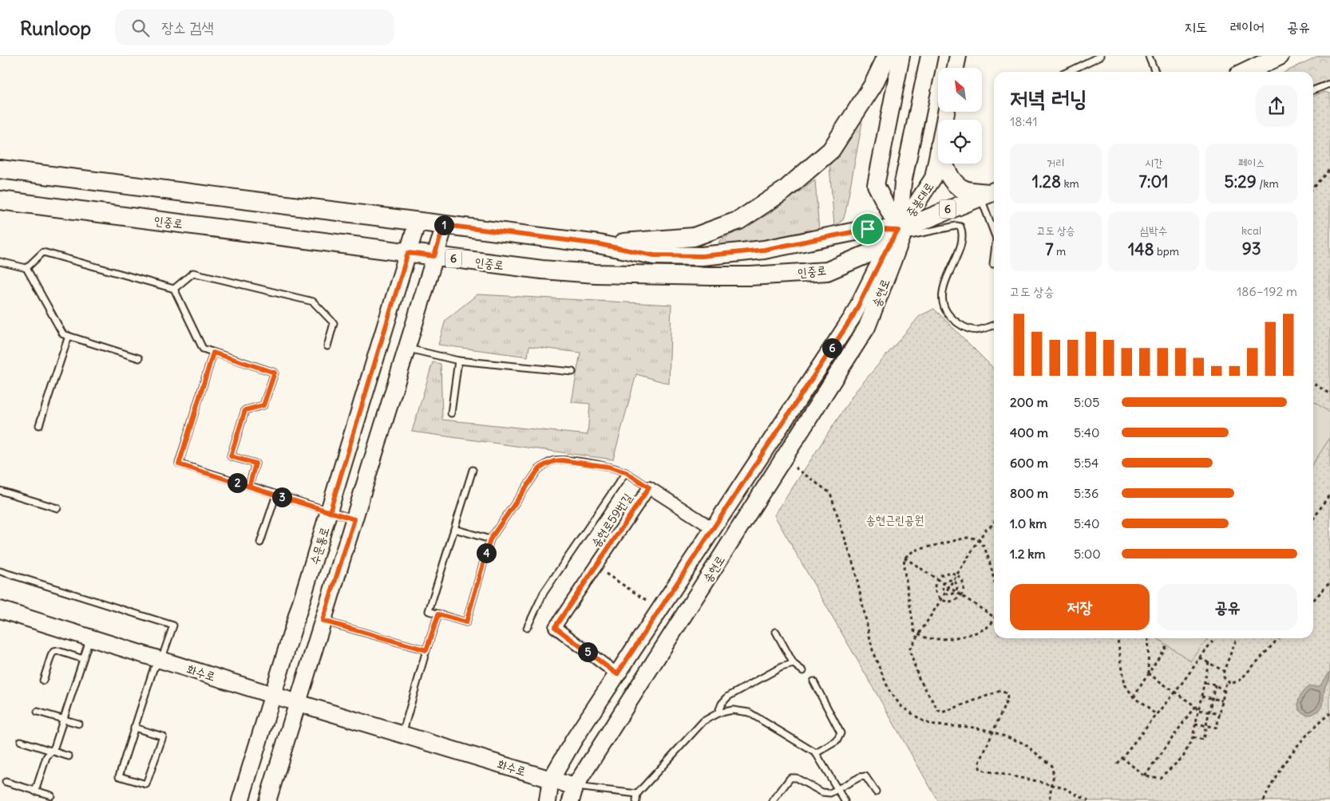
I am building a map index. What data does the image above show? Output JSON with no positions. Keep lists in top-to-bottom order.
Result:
{
  "streets": {
    "main road": ["6", "인중로"],
    "street": [
      "중봉대로",
      "송현로",
      "송현로59번길",
      "수문통로",
      "화수로"
    ]
  },
  "crossings": [
    ["중봉대로", "인중로"],
    ["중봉대로", "송현로"],
    ["인중로", "송현로"],
    ["인중로", "수문통로"],
    ["송현로", "송현로59번길"],
    ["송현로", "화수로"],
    ["수문통로", "화수로"]
  ],
  "parks": ["송현근린공원"],
  "north": "top left",
  "page": {
    "header": "Runloop",
    "search": "장소 검색",
    "nav": ["지도", "레이어", "공유"],
    "heading": ["저녁 러닝", "18:41"],
    "stats": [
      ["거리", "1.28 km"],
      ["시간", "7:01"],
      ["페이스", "5:29 /km"],
      ["고도 상승", "7 m"],
      ["심박수", "148 bpm"],
      ["kcal", "93"]
    ],
    "pins": [
      "1",
      "6",
      "2",
      "3",
      "4",
      "5"
    ],
    "chart": ["고도 상승", "186–192 m"],
    "list": [
      {
        "name": "200 m",
        "note": "5:05"
      },
      {
        "name": "400 m",
        "note": "5:40"
      },
      {
        "name": "600 m",
        "note": "5:54"
      },
      {
        "name": "800 m",
        "note": "5:36"
      },
      {
        "name": "1.0 km",
        "note": "5:40"
      },
      {
        "name": "1.2 km",
        "note": "5:00"
      }
    ],
    "buttons": ["저장", "공유"]
  }
}
